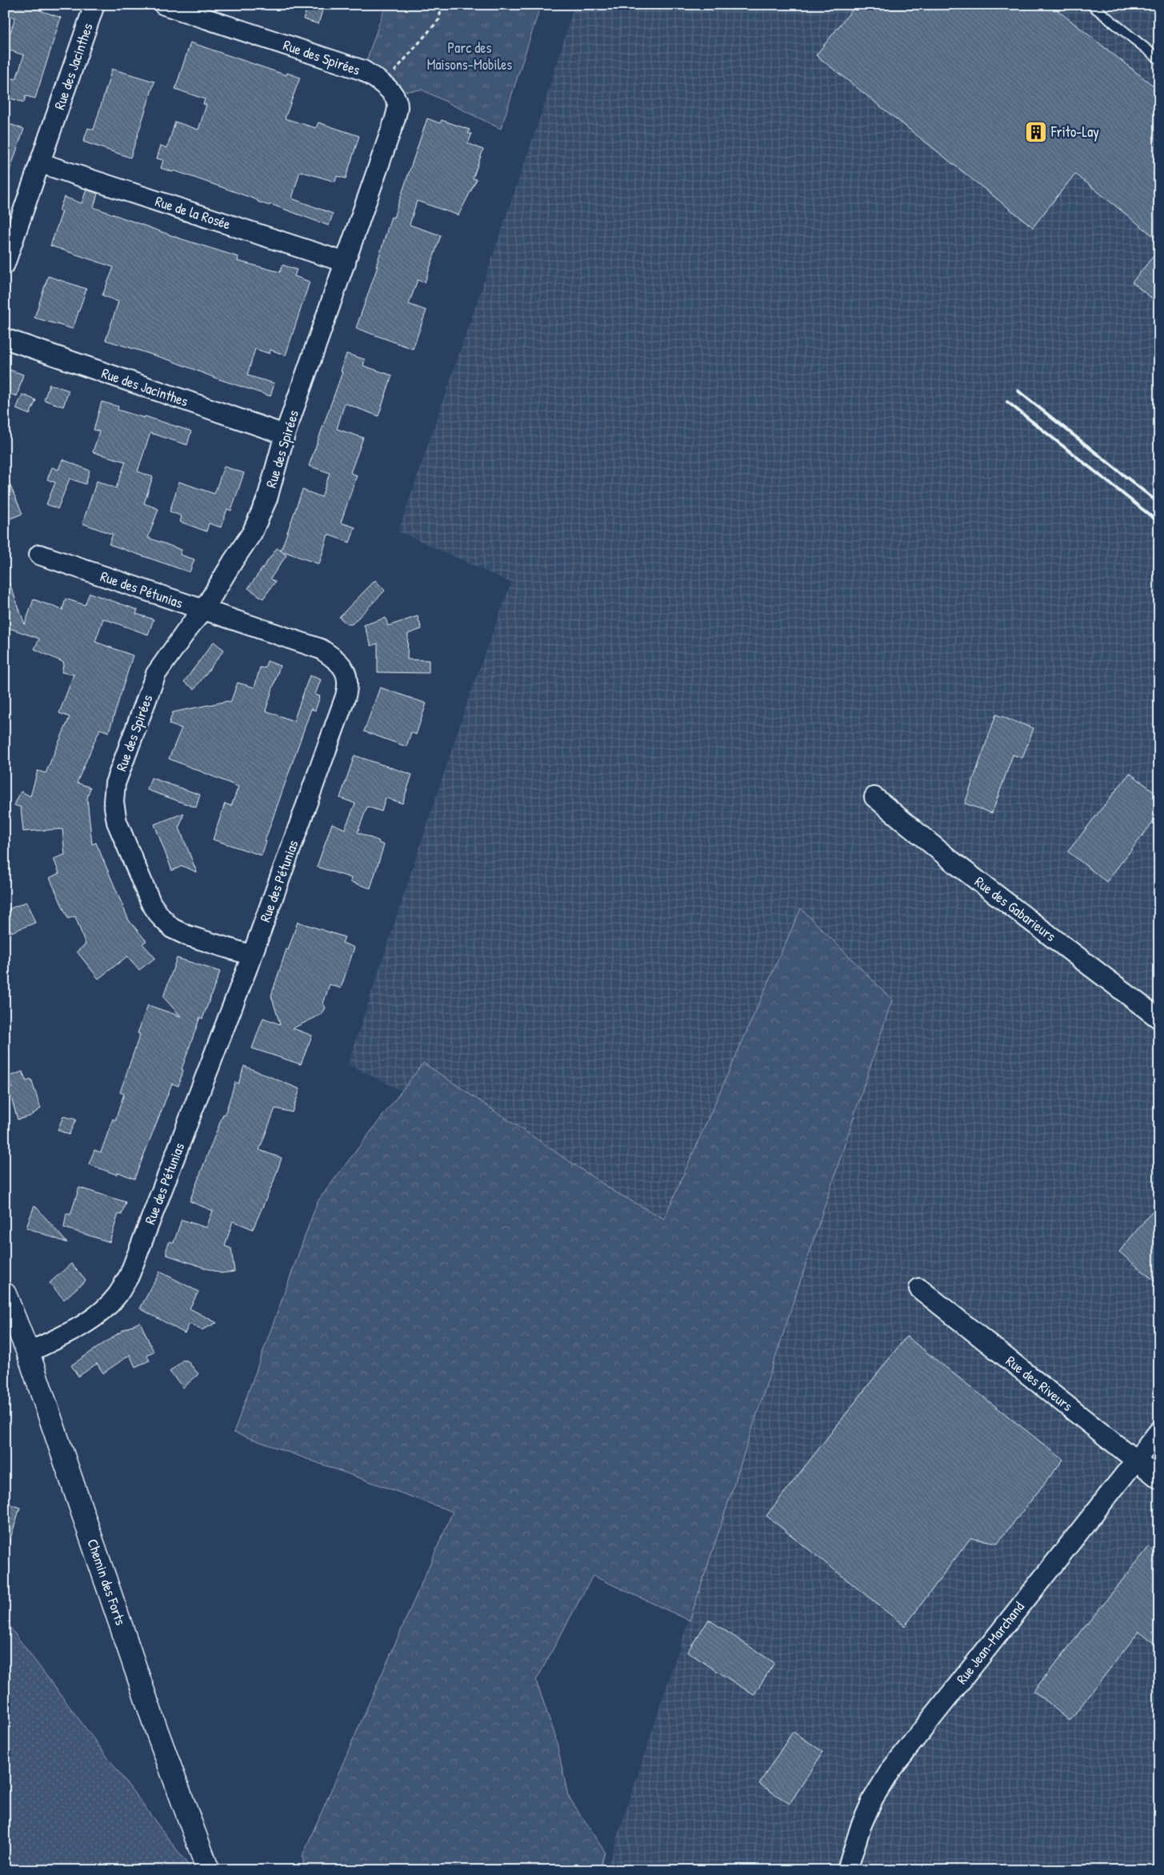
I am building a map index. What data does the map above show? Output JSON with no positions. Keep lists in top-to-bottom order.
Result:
{
  "streets": {
    "street": [
      "Rue des Spirées",
      "Rue des Jacinthes",
      "Rue de la Rosée",
      "Rue des Pétunias",
      "Rue des Gabarieurs",
      "Rue des Riveurs",
      "Chemin des Forts",
      "Rue Jean-Marchand"
    ]
  },
  "crossings": [
    ["Rue des Spirées", "Rue des Jacinthes"],
    ["Rue des Spirées", "Rue de la Rosée"],
    ["Rue des Spirées", "Rue des Pétunias"],
    ["Rue des Jacinthes", "Rue de la Rosée"],
    ["Rue des Pétunias", "Chemin des Forts"],
    ["Rue des Riveurs", "Rue Jean-Marchand"]
  ],
  "parks": ["Parc des Maisons-Mobiles"],
  "places": {
    "building": ["Frito-Lay"]
  }
}
